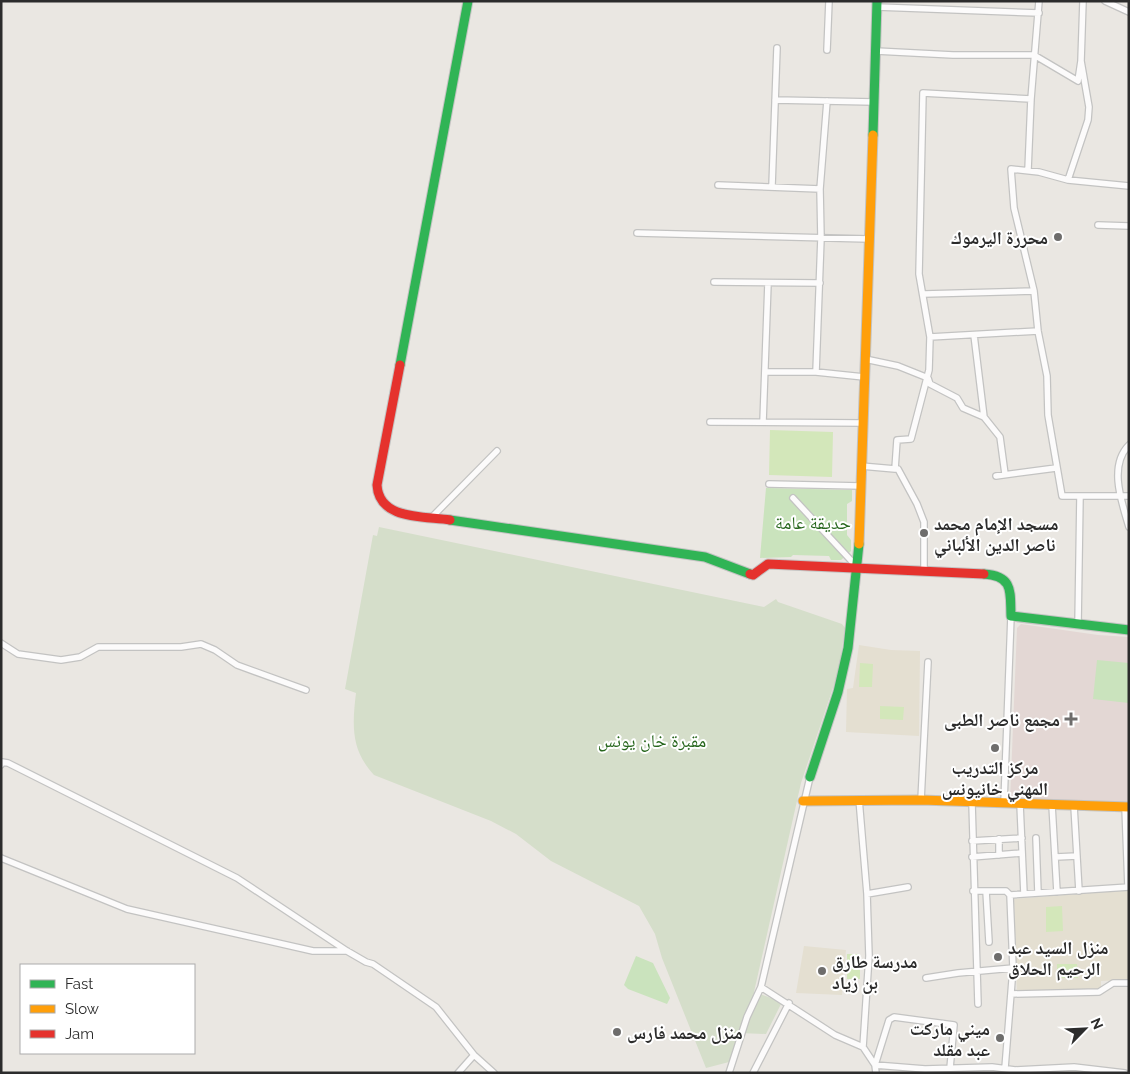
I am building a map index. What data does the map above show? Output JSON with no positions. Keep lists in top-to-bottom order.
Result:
{
  "parks": ["حديقة عامة", "مقبرة خان يونس"],
  "places": {
    "other": [
      "محررة اليرموك",
      "مسجد الإمام محمد ناصر الدين الألباني",
      "مركز التدريب المهني خانيونس",
      "منزل السيد عبد الرحيم الحلاق",
      "مدرسة طارق بن زياد",
      "منزل محمد فارس",
      "ميني ماركت عبد مقلد"
    ],
    "health": ["مجمع ناصر الطبى"]
  },
  "legend": ["Fast", "Slow", "Jam"],
  "north": "top right"
}
